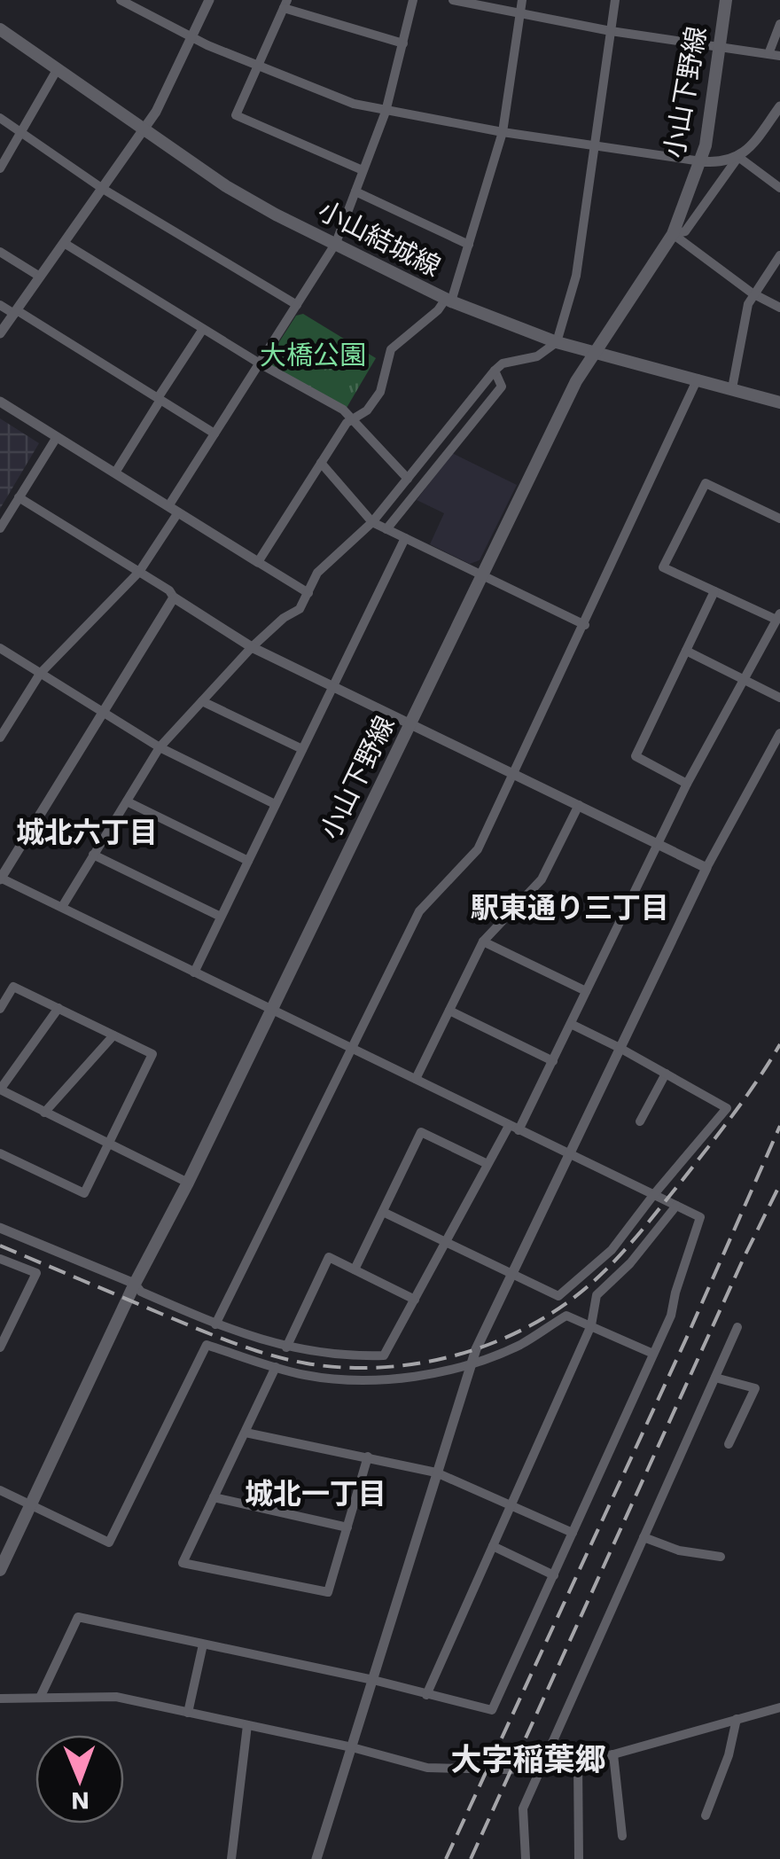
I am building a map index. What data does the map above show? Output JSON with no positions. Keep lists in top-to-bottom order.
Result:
{
  "streets": {
    "main road": ["小山下野線", "小山結城線"]
  },
  "crossings": [
    ["小山下野線", "小山結城線"]
  ],
  "districts": [
    "城北六丁目",
    "駅東通り三丁目",
    "城北一丁目",
    "大字稲葉郷"
  ],
  "parks": ["大橋公園"],
  "north": "bottom"
}
